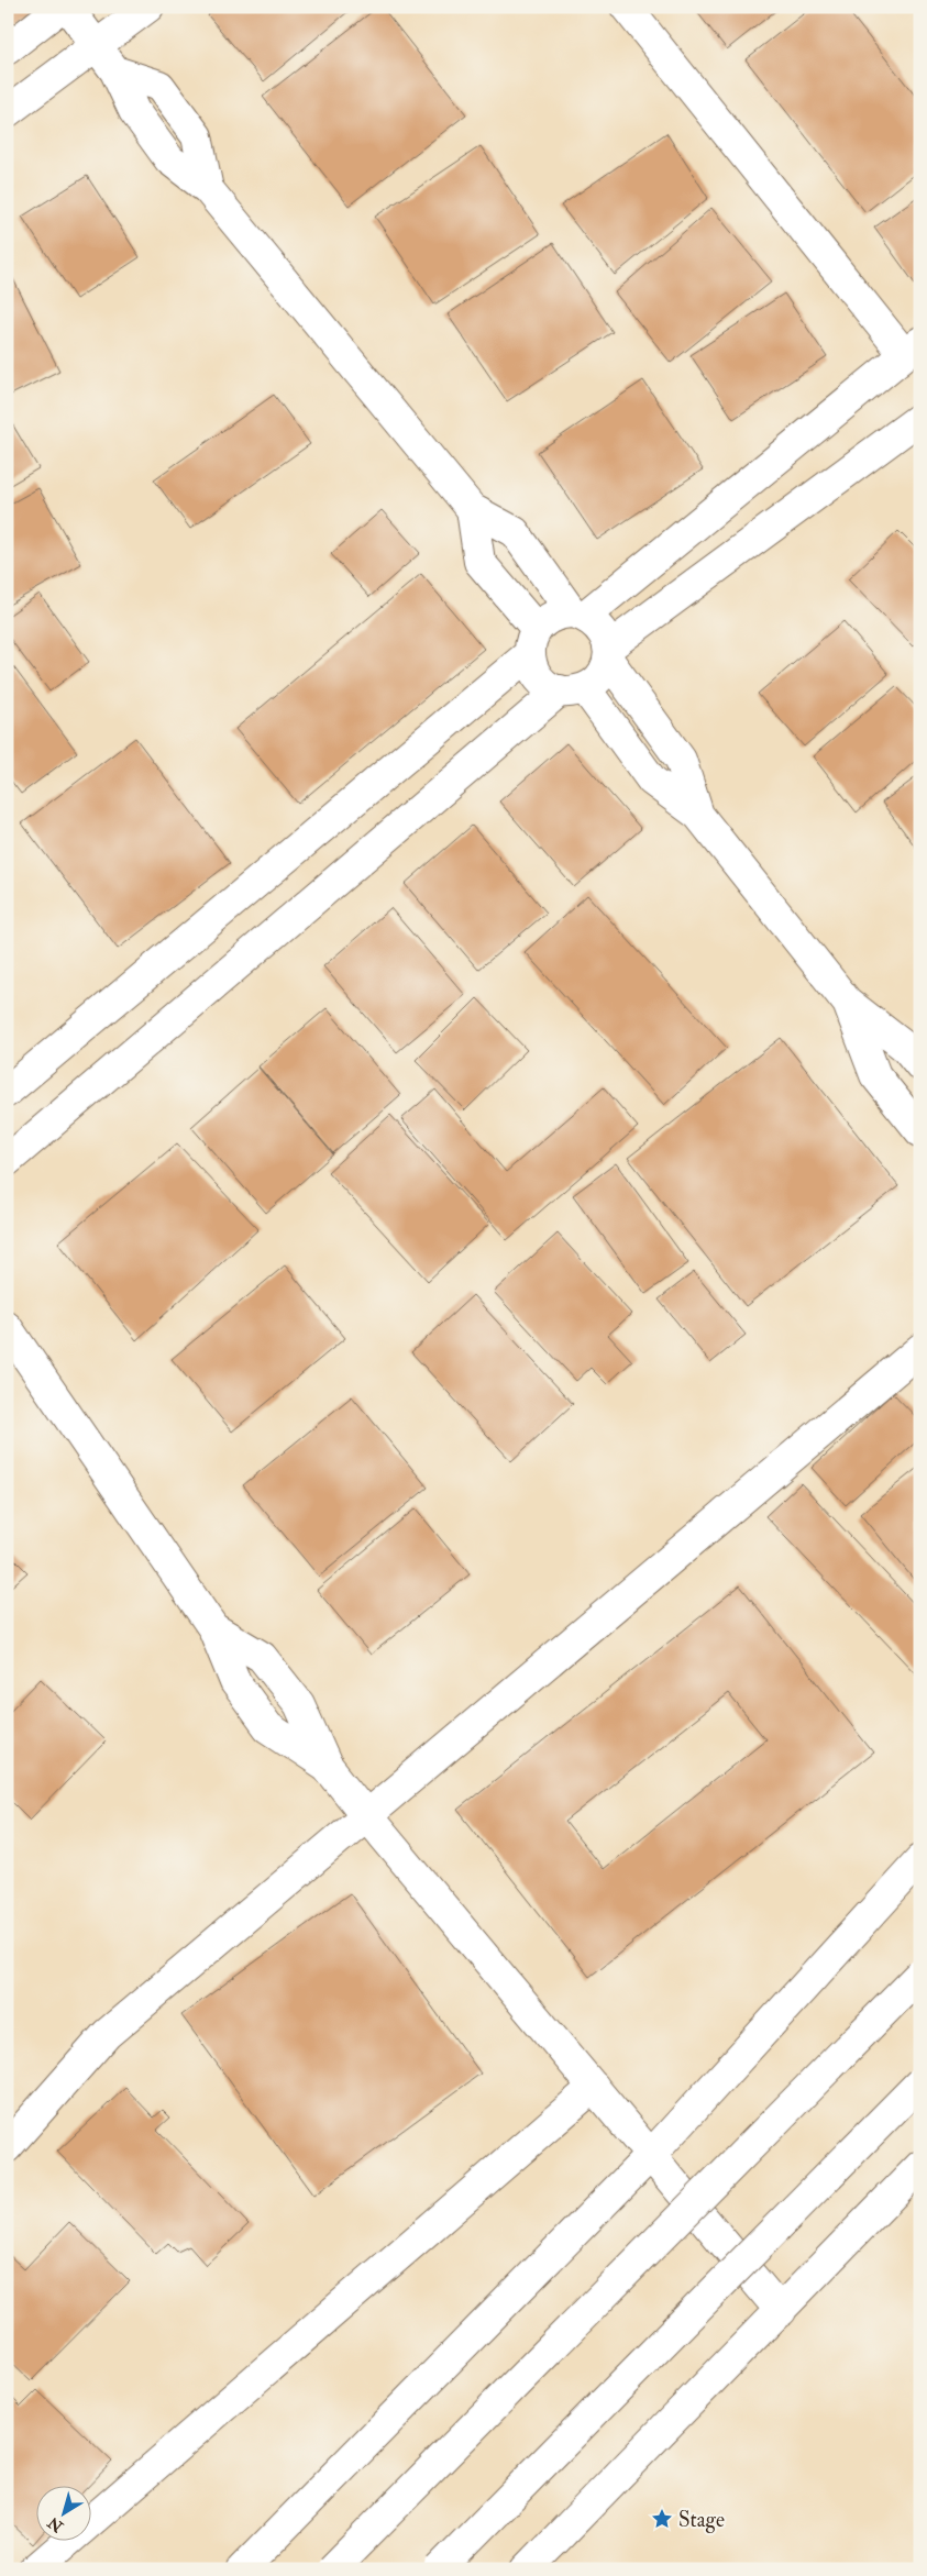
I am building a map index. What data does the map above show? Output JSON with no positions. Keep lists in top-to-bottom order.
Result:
{
  "places": {
    "place": ["Stage"]
  },
  "north": "bottom left"
}
